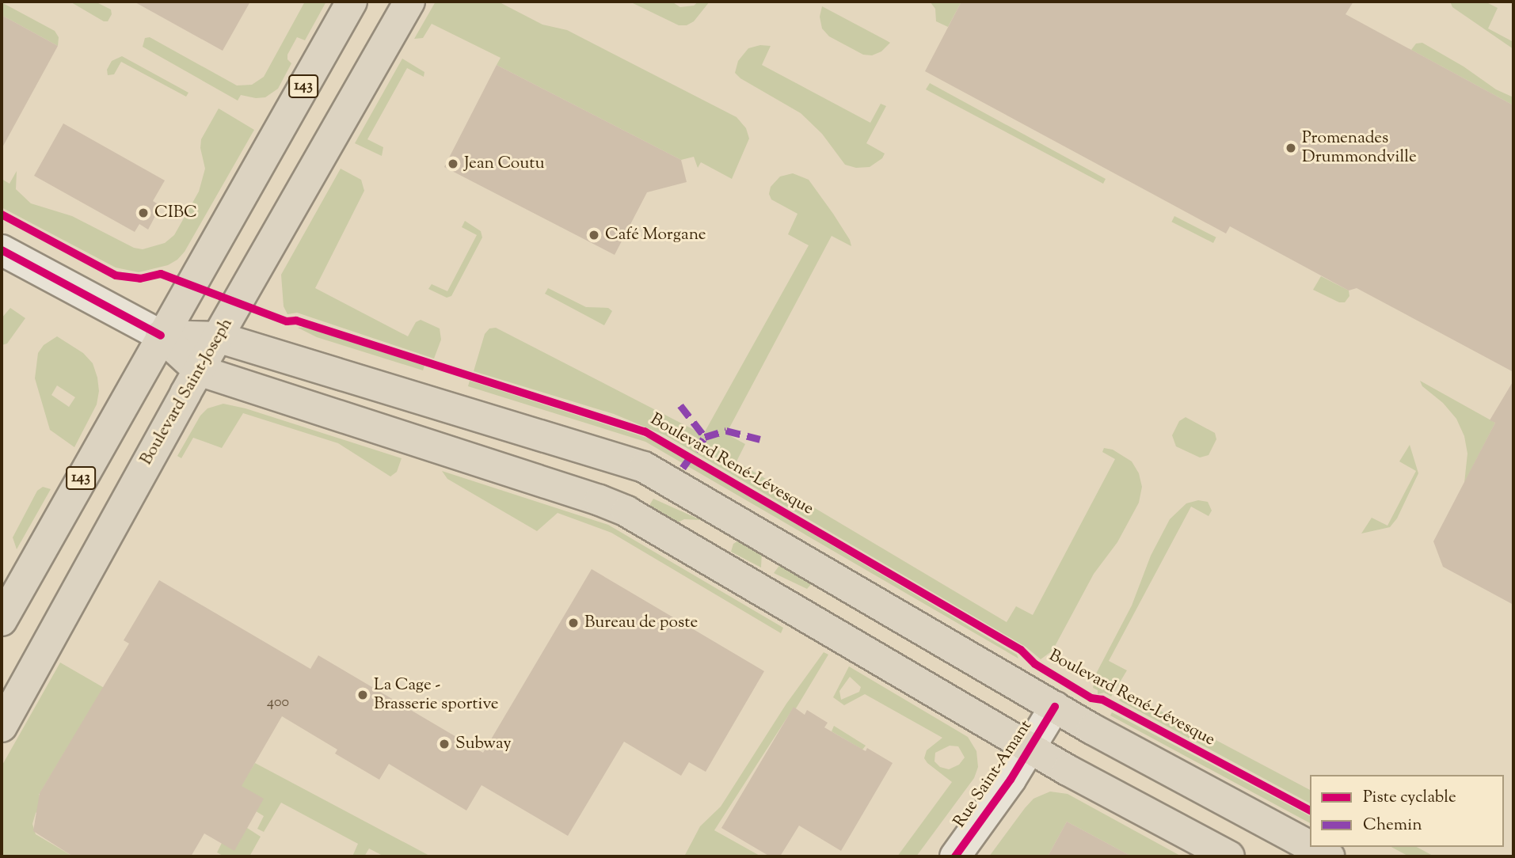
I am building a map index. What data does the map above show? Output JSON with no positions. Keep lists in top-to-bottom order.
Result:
{
  "streets": {
    "main road": ["143", "Boulevard Saint-Joseph"],
    "street": ["Rue Saint-Amant"],
    "cycle path": ["Boulevard René-Lévesque"]
  },
  "places": [
    "Promenades Drummondville",
    "Jean Coutu",
    "CIBC",
    "Café Morgane",
    "Bureau de poste",
    "La Cage - Brasserie sportive",
    "Subway"
  ],
  "house_numbers": ["400"],
  "legend": ["Piste cyclable", "Chemin"]
}
